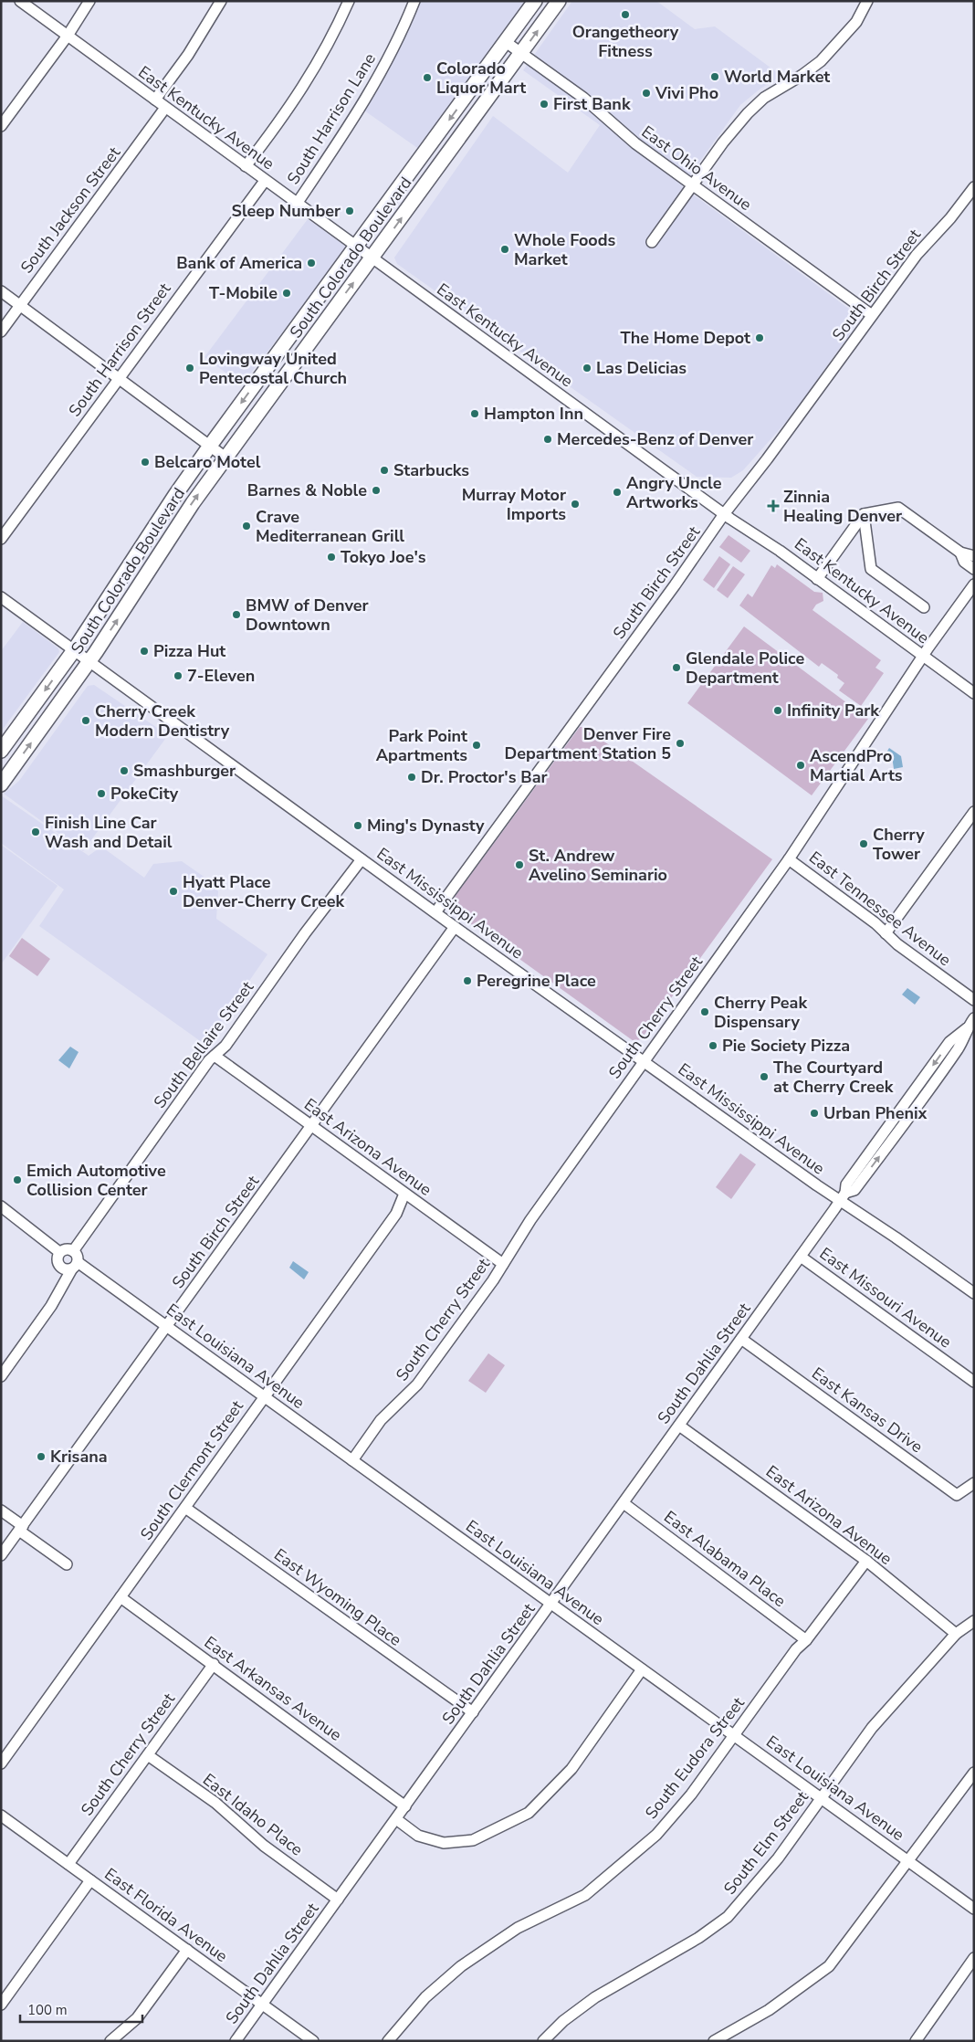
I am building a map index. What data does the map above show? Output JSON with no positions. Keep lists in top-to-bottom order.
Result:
{
  "streets": {
    "main road": ["South Colorado Boulevard"],
    "street": [
      "East Kentucky Avenue",
      "South Harrison Lane",
      "East Ohio Avenue",
      "South Jackson Street",
      "South Birch Street",
      "South Harrison Street",
      "East Mississippi Avenue",
      "East Tennessee Avenue",
      "South Cherry Street",
      "South Bellaire Street",
      "East Arizona Avenue",
      "East Missouri Avenue",
      "East Louisiana Avenue",
      "South Dahlia Street",
      "East Kansas Drive",
      "South Clermont Street",
      "East Alabama Place",
      "East Wyoming Place",
      "East Arkansas Avenue",
      "South Eudora Street",
      "East Idaho Place",
      "South Elm Street",
      "East Florida Avenue"
    ]
  },
  "crossings": [
    ["East Kentucky Avenue", "South Harrison Lane"],
    ["East Kentucky Avenue", "South Jackson Street"],
    ["East Kentucky Avenue", "South Colorado Boulevard"],
    ["East Kentucky Avenue", "South Birch Street"],
    ["East Kentucky Avenue", "South Harrison Street"],
    ["East Kentucky Avenue", "South Cherry Street"],
    ["East Ohio Avenue", "South Colorado Boulevard"],
    ["East Ohio Avenue", "South Birch Street"],
    ["South Colorado Boulevard", "East Mississippi Avenue"],
    ["South Birch Street", "East Mississippi Avenue"],
    ["South Birch Street", "East Arizona Avenue"],
    ["South Birch Street", "East Louisiana Avenue"],
    ["East Mississippi Avenue", "South Cherry Street"],
    ["East Mississippi Avenue", "South Bellaire Street"],
    ["East Mississippi Avenue", "South Dahlia Street"],
    ["East Tennessee Avenue", "South Cherry Street"],
    ["South Cherry Street", "East Arizona Avenue"],
    ["South Cherry Street", "East Louisiana Avenue"],
    ["South Cherry Street", "East Arkansas Avenue"],
    ["South Cherry Street", "East Idaho Place"],
    ["South Cherry Street", "East Florida Avenue"],
    ["South Bellaire Street", "East Arizona Avenue"],
    ["South Bellaire Street", "East Louisiana Avenue"],
    ["East Arizona Avenue", "South Dahlia Street"],
    ["East Arizona Avenue", "South Clermont Street"],
    ["East Arizona Avenue", "South Eudora Street"],
    ["East Arizona Avenue", "South Elm Street"],
    ["East Missouri Avenue", "South Dahlia Street"],
    ["East Louisiana Avenue", "South Dahlia Street"],
    ["East Louisiana Avenue", "South Clermont Street"],
    ["East Louisiana Avenue", "South Eudora Street"],
    ["East Louisiana Avenue", "South Elm Street"],
    ["South Dahlia Street", "East Kansas Drive"],
    ["South Dahlia Street", "East Alabama Place"],
    ["South Dahlia Street", "East Wyoming Place"],
    ["South Dahlia Street", "East Arkansas Avenue"],
    ["South Dahlia Street", "East Idaho Place"],
    ["South Dahlia Street", "East Florida Avenue"],
    ["South Clermont Street", "East Wyoming Place"],
    ["South Clermont Street", "East Arkansas Avenue"],
    ["East Alabama Place", "South Eudora Street"]
  ],
  "places": {
    "other": [
      "Orangetheory Fitness",
      "World Market",
      "Colorado Liquor Mart",
      "Vivi Pho",
      "First Bank",
      "Sleep Number",
      "Whole Foods Market",
      "Bank of America",
      "T-Mobile",
      "The Home Depot",
      "Lovingway United Pentecostal Church",
      "Las Delicias",
      "Hampton Inn",
      "Mercedes-Benz of Denver",
      "Belcaro Motel",
      "Starbucks",
      "Barnes & Noble",
      "Angry Uncle Artworks",
      "Murray Motor Imports",
      "Crave Mediterranean Grill",
      "Tokyo Joe's",
      "BMW of Denver Downtown",
      "Pizza Hut",
      "Glendale Police Department",
      "7-Eleven",
      "Infinity Park",
      "Cherry Creek Modern Dentistry",
      "Denver Fire Department Station 5",
      "Park Point Apartments",
      "AscendPro Martial Arts",
      "Smashburger",
      "Dr. Proctor's Bar",
      "PokeCity",
      "Ming's Dynasty",
      "Finish Line Car Wash and Detail",
      "Cherry Tower",
      "St. Andrew Avelino Seminario",
      "Hyatt Place Denver-Cherry Creek",
      "Peregrine Place",
      "Cherry Peak Dispensary",
      "Pie Society Pizza",
      "The Courtyard at Cherry Creek",
      "Urban Phenix",
      "Emich Automotive Collision Center",
      "Krisana"
    ],
    "health": ["Zinnia Healing Denver"]
  },
  "scale_bar": "100 m"
}
